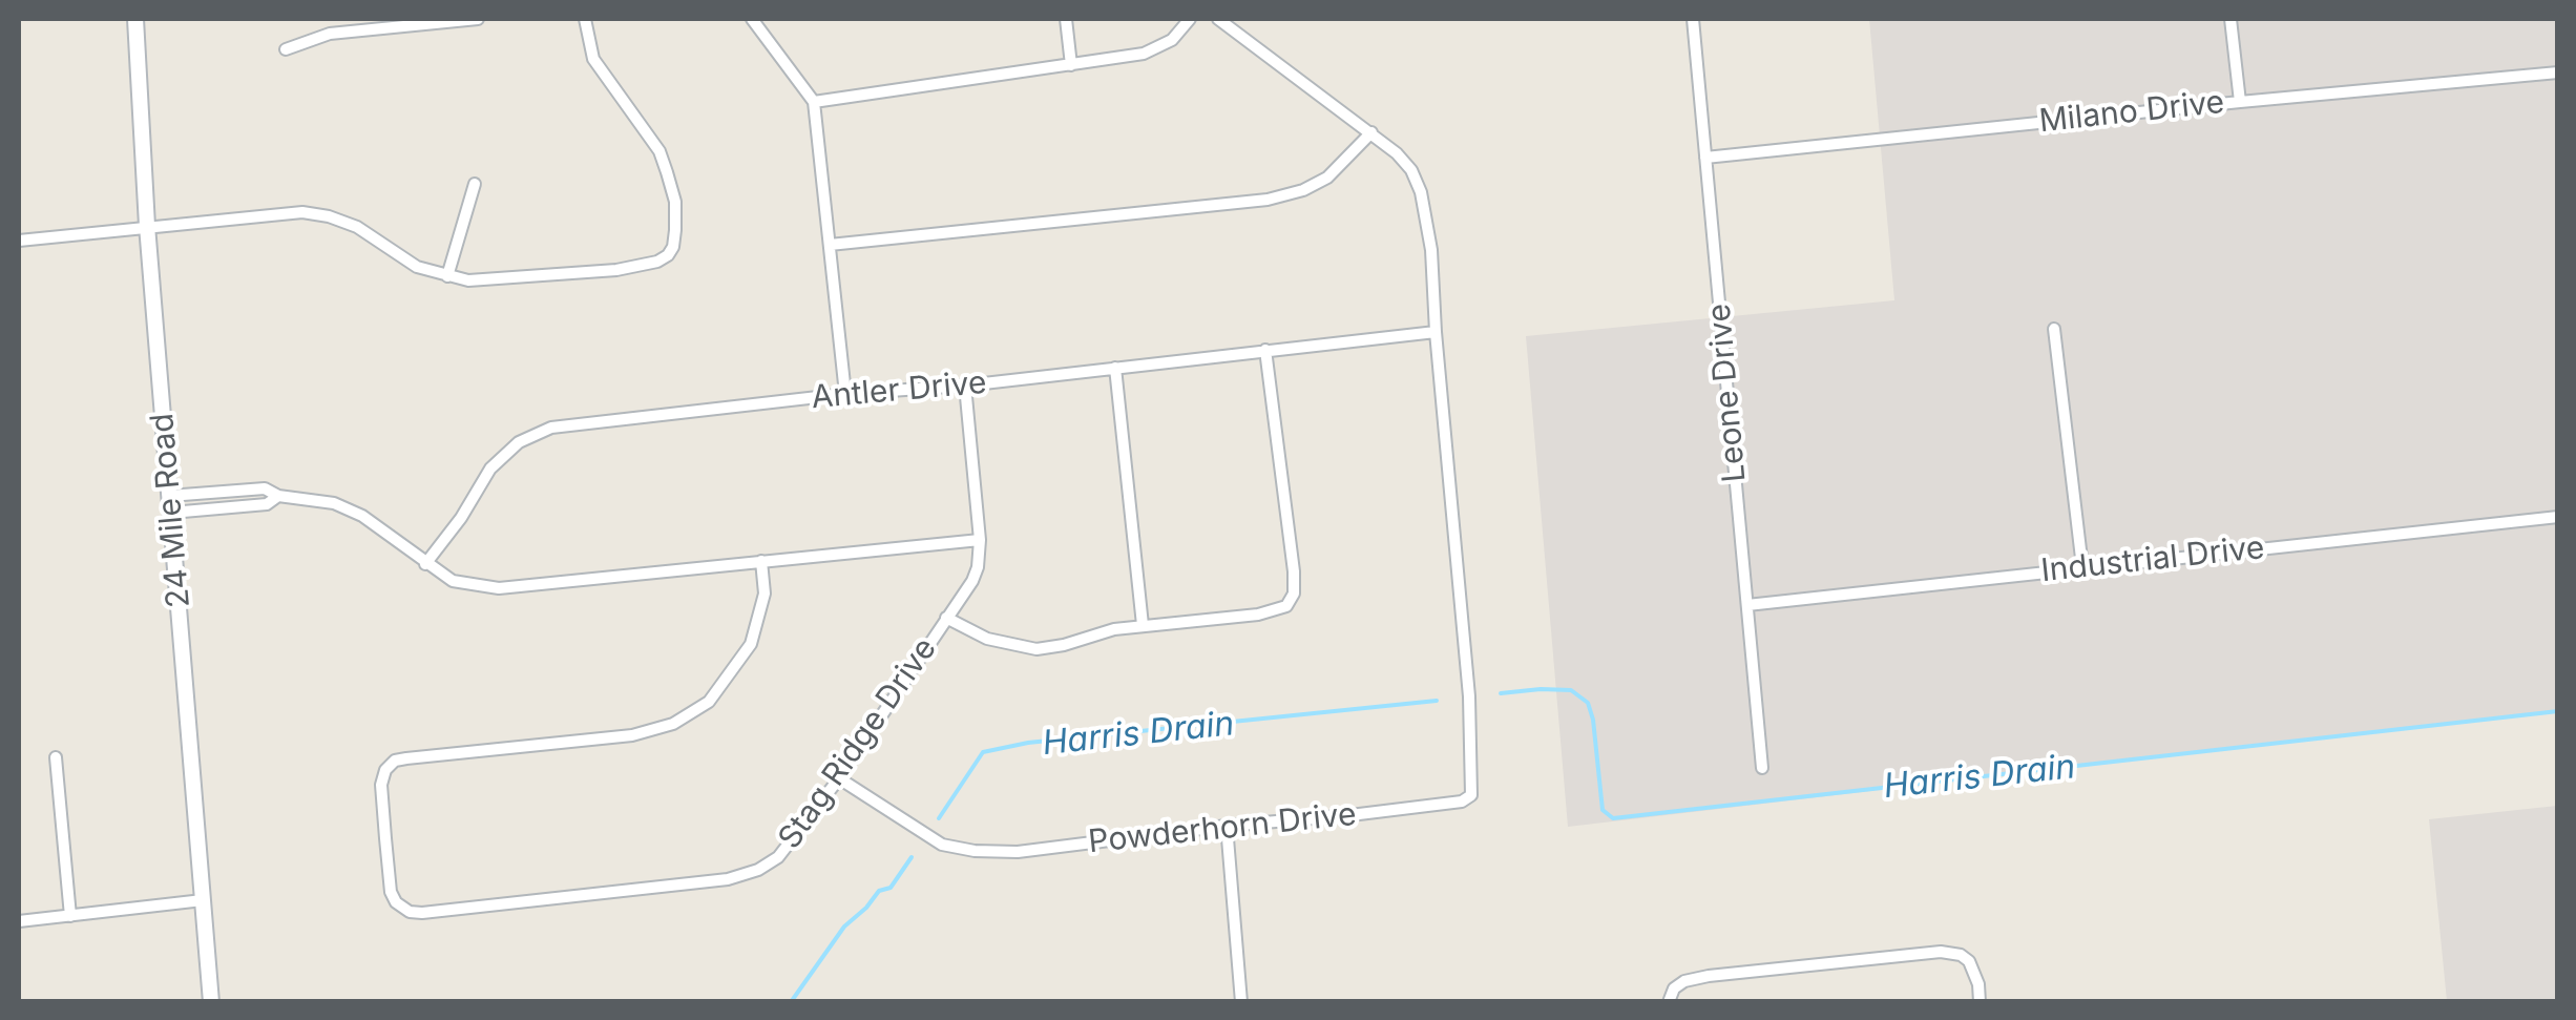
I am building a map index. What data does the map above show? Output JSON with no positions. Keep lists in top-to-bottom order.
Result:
{
  "streets": {
    "street": [
      "Milano Drive",
      "Antler Drive",
      "Leone Drive",
      "24 Mile Road",
      "Industrial Drive",
      "Stag Ridge Drive",
      "Powderhorn Drive"
    ]
  },
  "crossings": [
    ["Milano Drive", "Leone Drive"],
    ["Antler Drive", "Stag Ridge Drive"],
    ["Antler Drive", "Powderhorn Drive"],
    ["Leone Drive", "Industrial Drive"],
    ["Stag Ridge Drive", "Powderhorn Drive"]
  ],
  "water": ["Harris Drain"]
}
